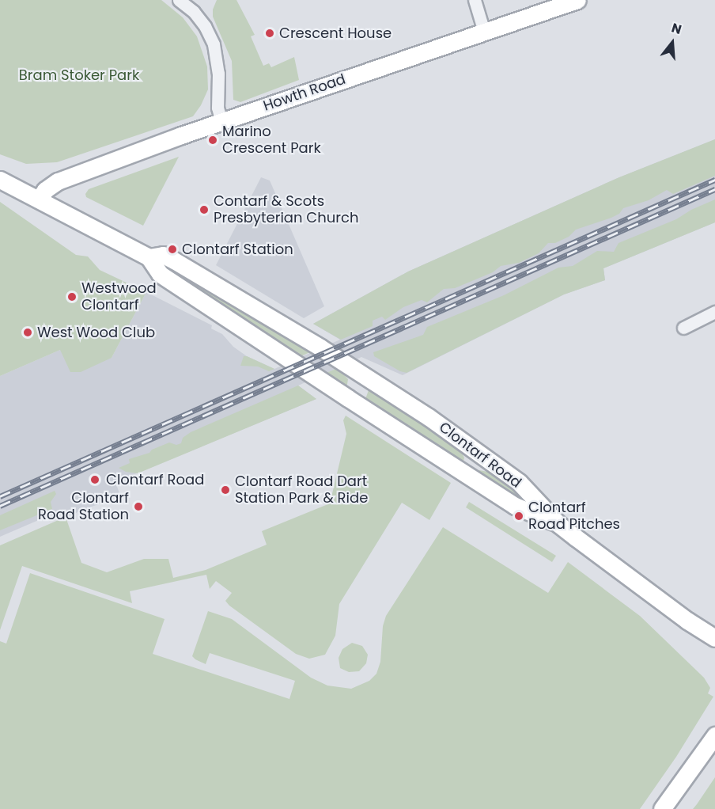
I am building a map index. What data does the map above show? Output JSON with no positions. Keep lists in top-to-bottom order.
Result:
{
  "streets": {
    "main road": ["Howth Road", "Clontarf Road"]
  },
  "crossings": [
    ["Howth Road", "Clontarf Road"]
  ],
  "parks": ["Bram Stoker Park"],
  "places": [
    "Crescent House",
    "Marino Crescent Park",
    "Contarf & Scots Presbyterian Church",
    "Clontarf Station",
    "Westwood Clontarf",
    "West Wood Club",
    "Clontarf Road",
    "Clontarf Road Dart Station Park & Ride",
    "Clontarf Road Station",
    "Clontarf Road Pitches"
  ],
  "north": "top"
}
